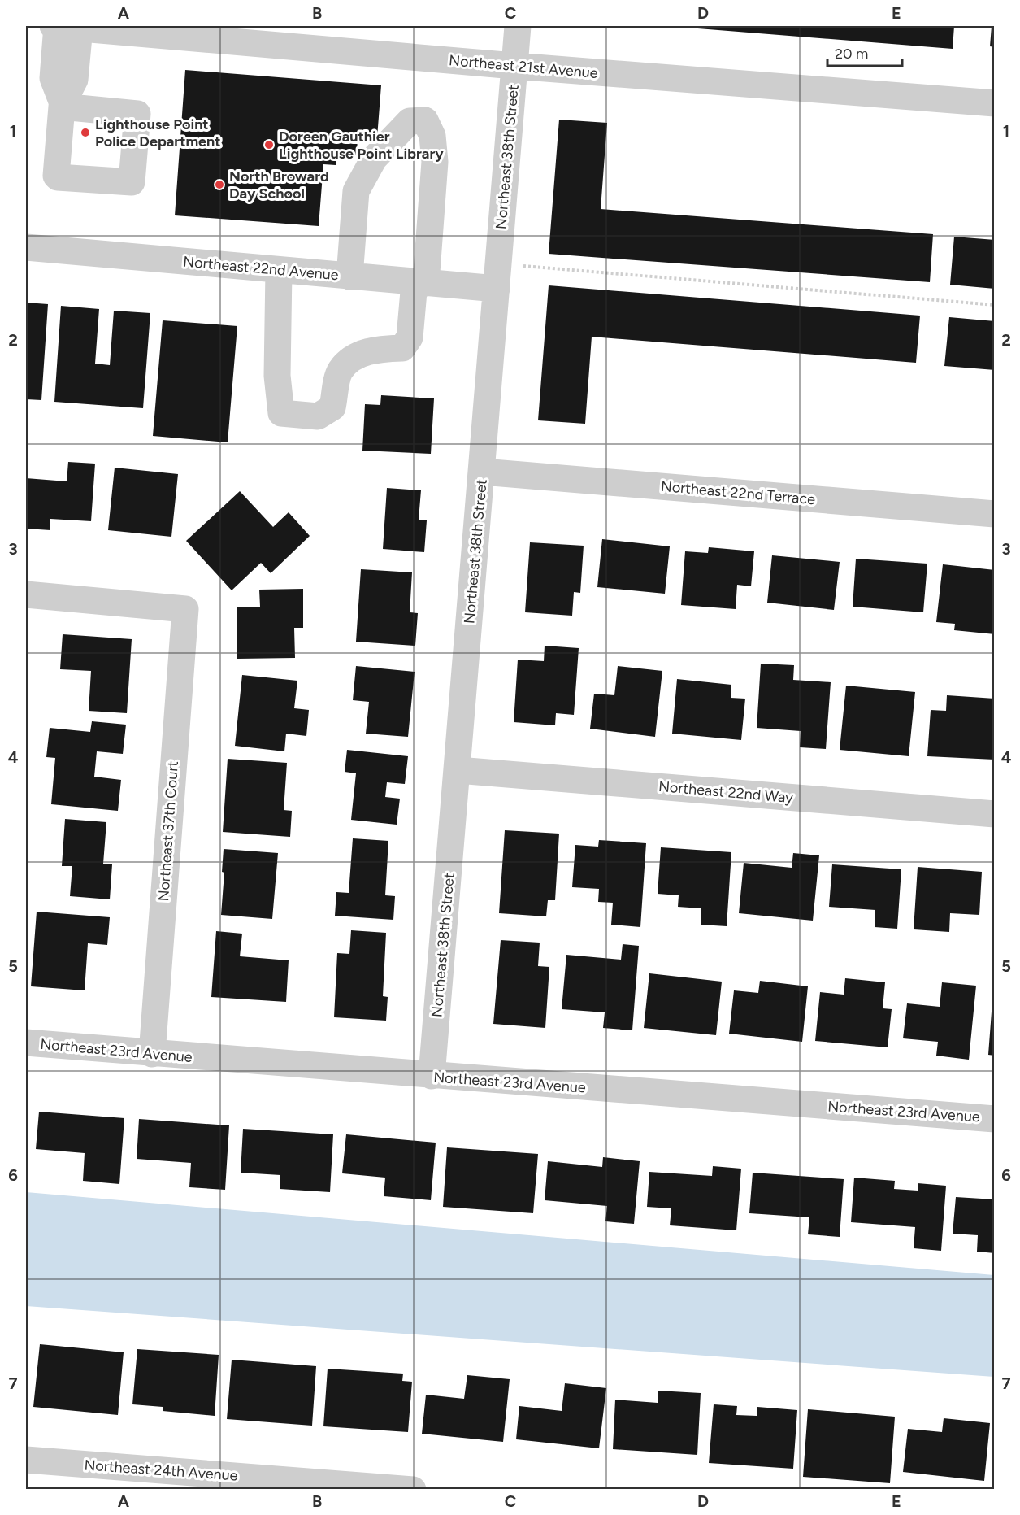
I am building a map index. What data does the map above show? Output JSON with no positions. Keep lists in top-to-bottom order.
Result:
{
  "streets": {
    "street": [
      "Northeast 21st Avenue",
      "Northeast 38th Street",
      "Northeast 22nd Avenue",
      "Northeast 22nd Terrace",
      "Northeast 22nd Way",
      "Northeast 37th Court",
      "Northeast 23rd Avenue",
      "Northeast 24th Avenue"
    ]
  },
  "crossings": [
    ["Northeast 21st Avenue", "Northeast 38th Street"],
    ["Northeast 38th Street", "Northeast 22nd Avenue"],
    ["Northeast 38th Street", "Northeast 22nd Terrace"],
    ["Northeast 38th Street", "Northeast 22nd Way"],
    ["Northeast 38th Street", "Northeast 23rd Avenue"],
    ["Northeast 37th Court", "Northeast 23rd Avenue"]
  ],
  "places": ["Lighthouse Point Police Department", "Doreen Gauthier Lighthouse Point Library", "North Broward Day School"],
  "scale_bar": "20 m",
  "grid": {
    "columns": [
      "A",
      "B",
      "C",
      "D",
      "E"
    ],
    "rows": [
      "1",
      "2",
      "3",
      "4",
      "5",
      "6",
      "7"
    ]
  }
}
